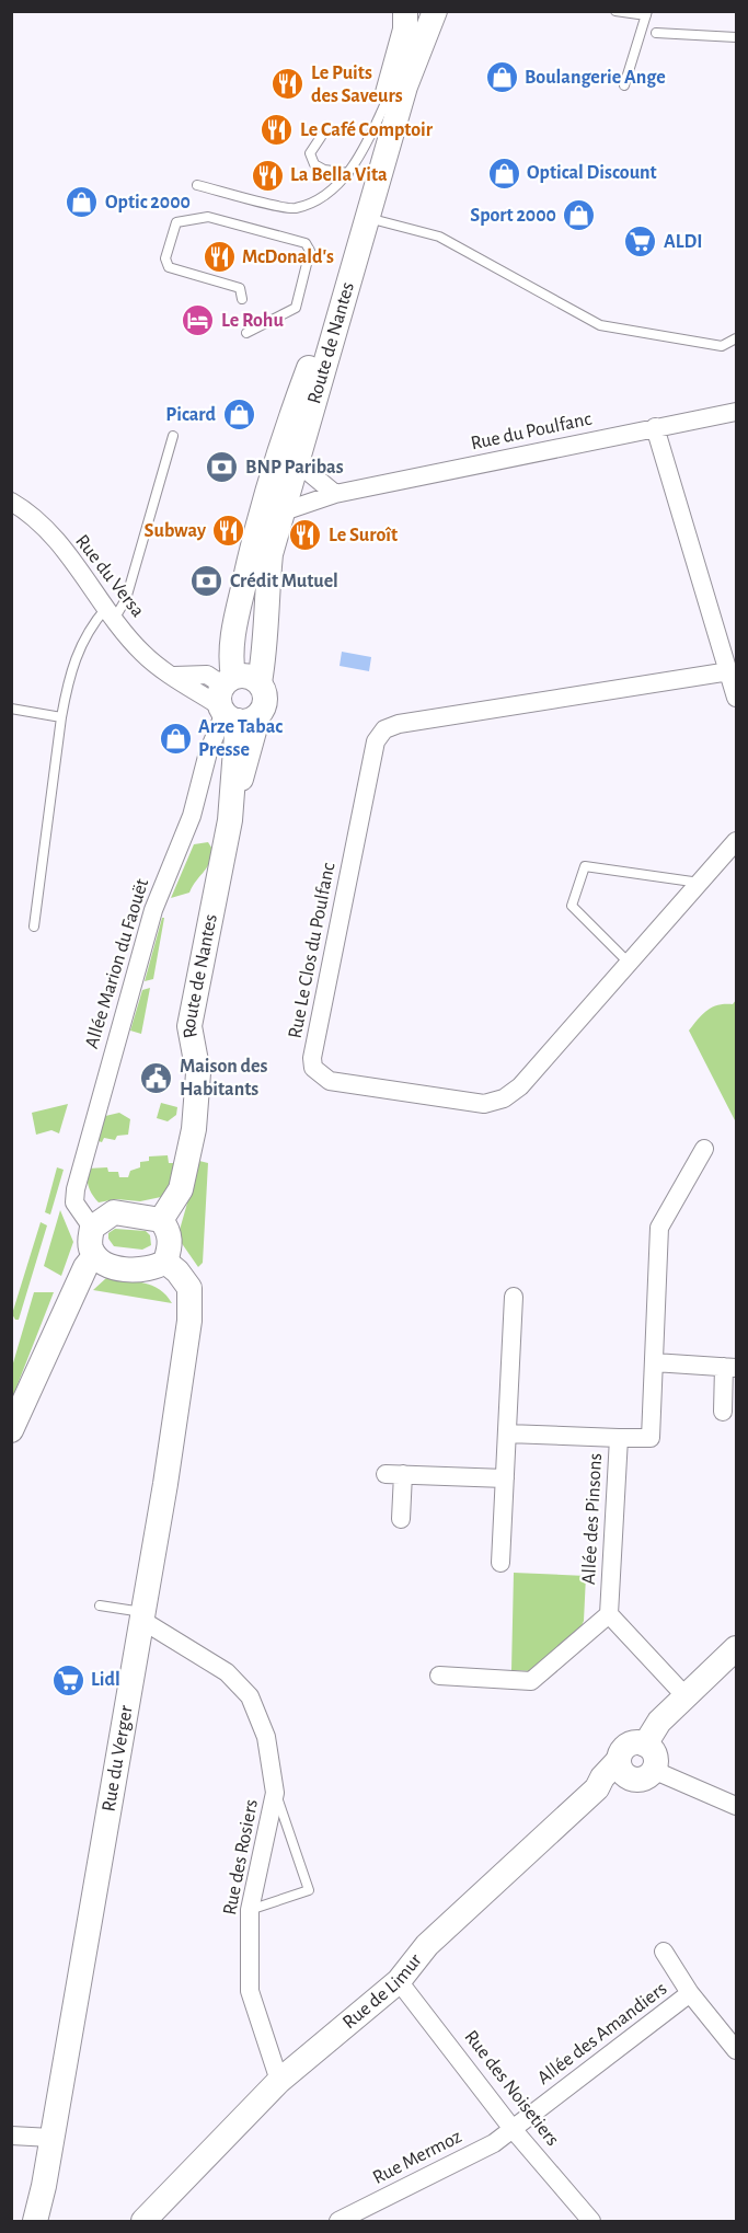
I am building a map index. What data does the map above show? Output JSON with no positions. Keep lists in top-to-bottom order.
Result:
{
  "streets": {
    "main road": ["Route de Nantes", "Rue du Verger", "Rue de Limur"],
    "street": [
      "Rue du Poulfanc",
      "Rue du Versa",
      "Rue Le Clos du Poulfanc",
      "Allée Marion du Faouët",
      "Allée des Pinsons",
      "Rue des Rosiers",
      "Allée des Amandiers",
      "Rue des Noisetiers",
      "Rue Mermoz"
    ]
  },
  "crossings": [
    ["Route de Nantes", "Rue du Poulfanc"],
    ["Route de Nantes", "Rue du Versa"],
    ["Route de Nantes", "Allée Marion du Faouët"],
    ["Route de Nantes", "Rue du Verger"],
    ["Rue du Versa", "Allée Marion du Faouët"],
    ["Allée Marion du Faouët", "Rue du Verger"],
    ["Rue du Verger", "Rue des Rosiers"],
    ["Rue des Rosiers", "Rue de Limur"],
    ["Rue de Limur", "Rue des Noisetiers"],
    ["Allée des Amandiers", "Rue des Noisetiers"],
    ["Allée des Amandiers", "Rue Mermoz"],
    ["Rue des Noisetiers", "Rue Mermoz"]
  ],
  "places": {
    "shop": [
      "Boulangerie Ange",
      "Optical Discount",
      "Optic 2000",
      "Sport 2000",
      "Picard",
      "Arze Tabac Presse"
    ],
    "restaurant": [
      "Le Puits des Saveurs",
      "Le Café Comptoir",
      "La Bella Vita",
      "McDonald's",
      "Subway",
      "Le Suroît"
    ],
    "supermarket": ["ALDI", "Lidl"],
    "hotel": ["Le Rohu"],
    "bank": ["BNP Paribas", "Crédit Mutuel"],
    "public building": ["Maison des Habitants"]
  }
}
